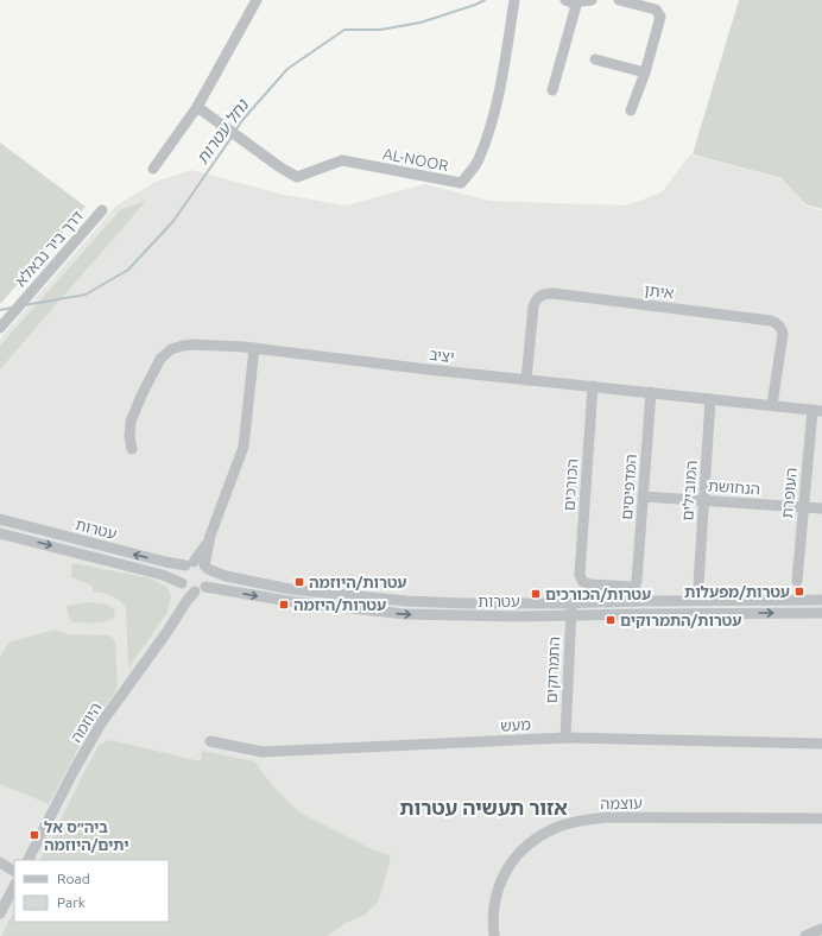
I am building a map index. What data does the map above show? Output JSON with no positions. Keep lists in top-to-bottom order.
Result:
{
  "streets": {
    "street": [
      "AL-NOOR",
      "דרך ביר נבאלא",
      "איתן",
      "יציב",
      "הכורכים",
      "המדפיסים",
      "הנחושת",
      "המובילים",
      "העופרת",
      "עטרות",
      "התמרוקים",
      "היוזמה",
      "מעש",
      "עוצמה"
    ]
  },
  "crossings": [
    ["איתן", "יציב"],
    ["יציב", "הכורכים"],
    ["יציב", "המדפיסים"],
    ["יציב", "המובילים"],
    ["יציב", "העופרת"],
    ["הכורכים", "המדפיסים"],
    ["המדפיסים", "הנחושת"],
    ["הנחושת", "המובילים"],
    ["הנחושת", "העופרת"],
    ["עטרות", "התמרוקים"],
    ["עטרות", "היוזמה"],
    ["התמרוקים", "מעש"]
  ],
  "districts": ["אזור תעשיה עטרות"],
  "water": ["נחל עטרות"],
  "places": {
    "transit": [
      "עטרות/היוזמה",
      "עטרות/מפעלות",
      "עטרות/הכורכים",
      "עטרות/היזמה",
      "עטרות/התמרוקים",
      "ביה״ס אל יתים/היוזמה"
    ]
  },
  "legend": ["Road", "Park"]
}
